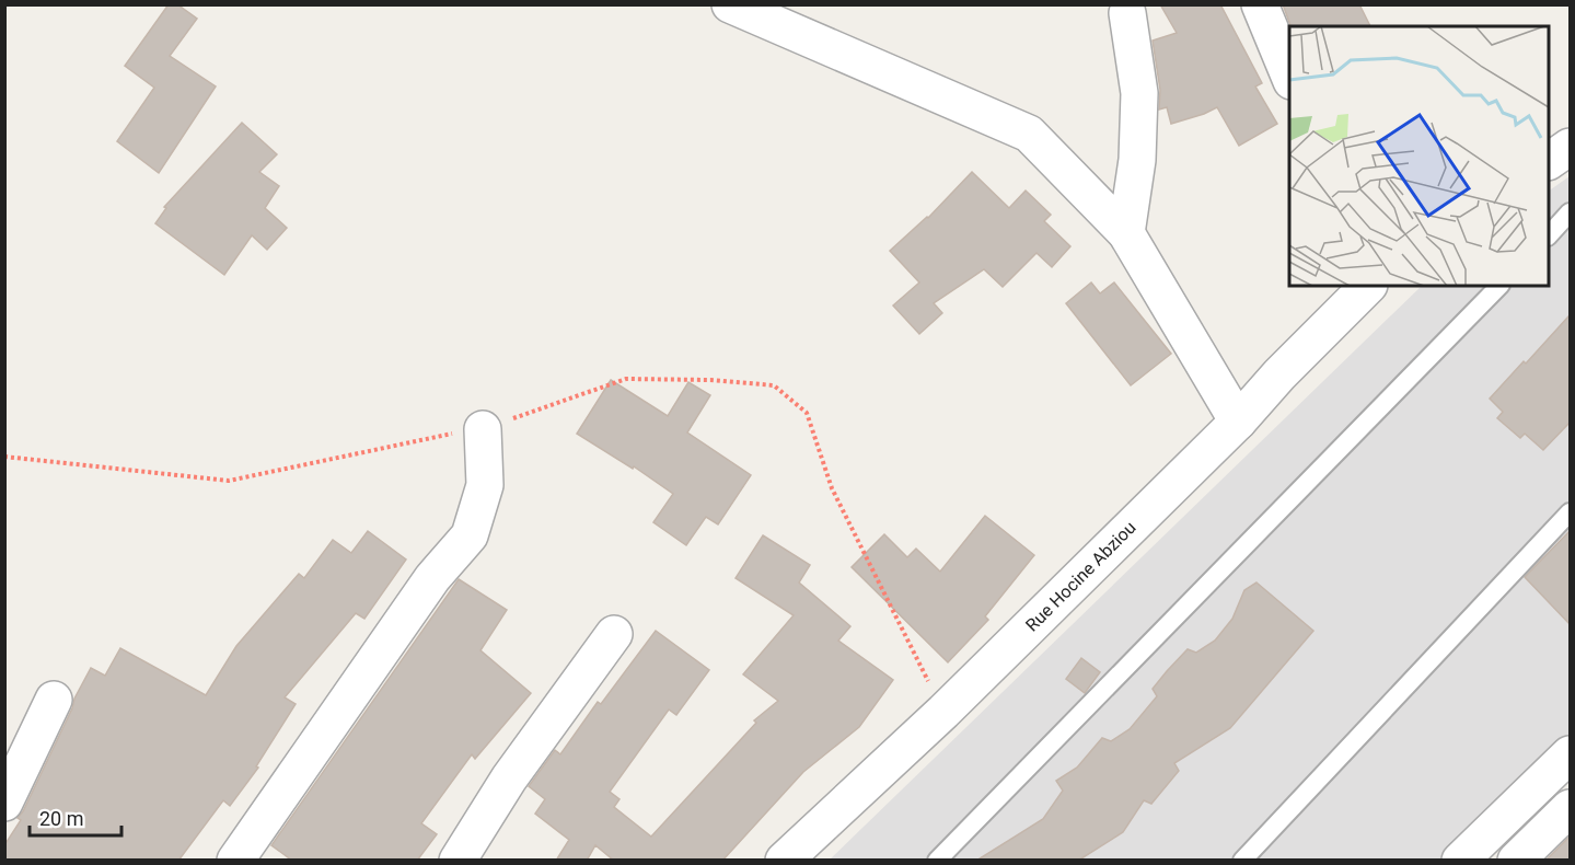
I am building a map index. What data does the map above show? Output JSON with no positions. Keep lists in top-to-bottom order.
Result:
{
  "streets": {
    "street": ["Rue Hocine Abziou"]
  },
  "scale_bar": "20 m"
}
